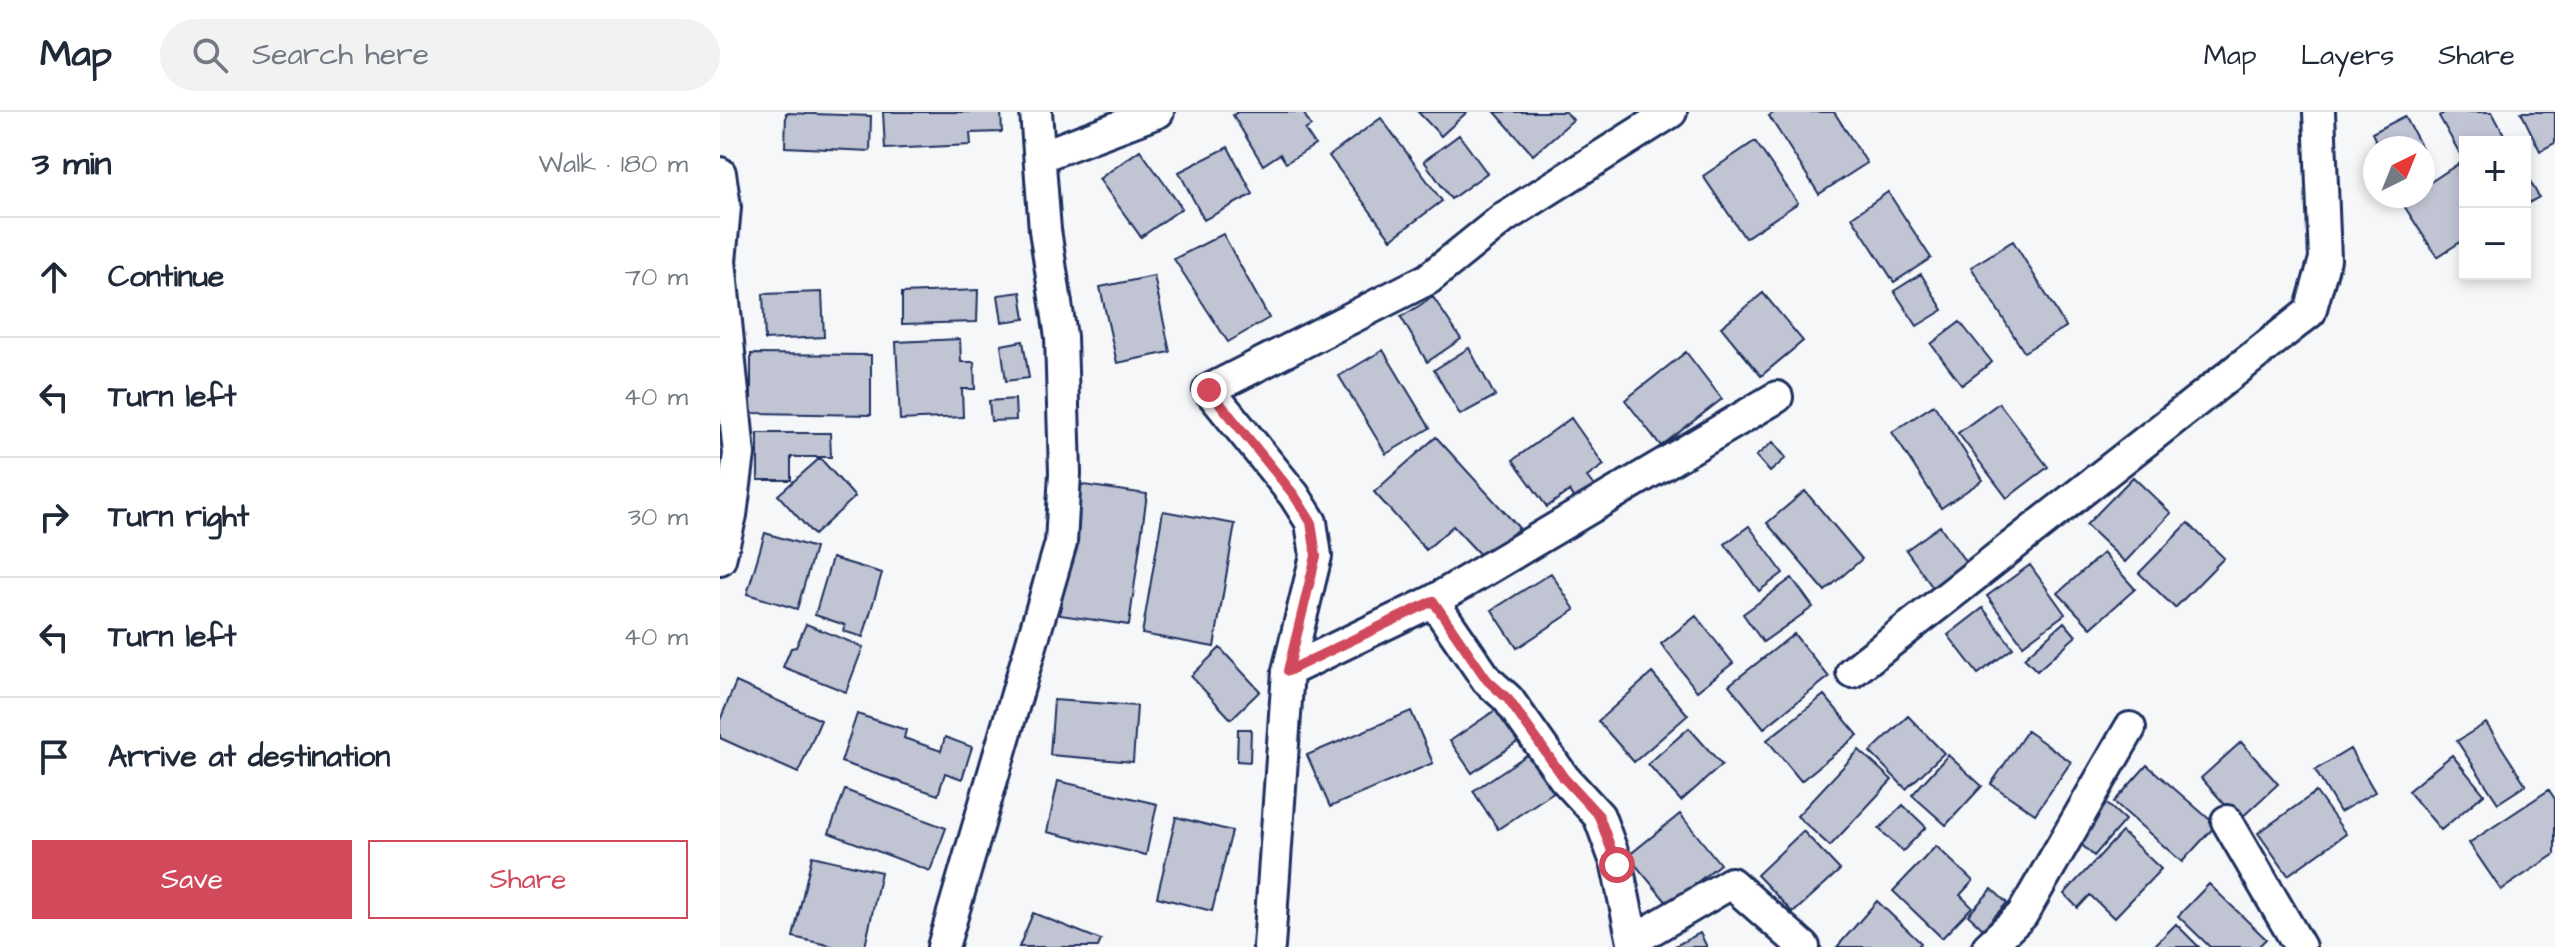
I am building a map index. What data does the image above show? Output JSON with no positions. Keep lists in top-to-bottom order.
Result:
{
  "north": "top right",
  "page": {
    "header": "Map",
    "search": "Search here",
    "nav": ["Map", "Layers", "Share"],
    "heading": ["3 min", "Walk · 180 m"],
    "map_buttons": ["+", "−"],
    "list": [
      ["Continue", "70 m"],
      ["Turn left", "40 m"],
      ["Turn right", "30 m"],
      ["Turn left", "40 m"],
      "Arrive at destination"
    ],
    "buttons": ["Save", "Share"]
  }
}
